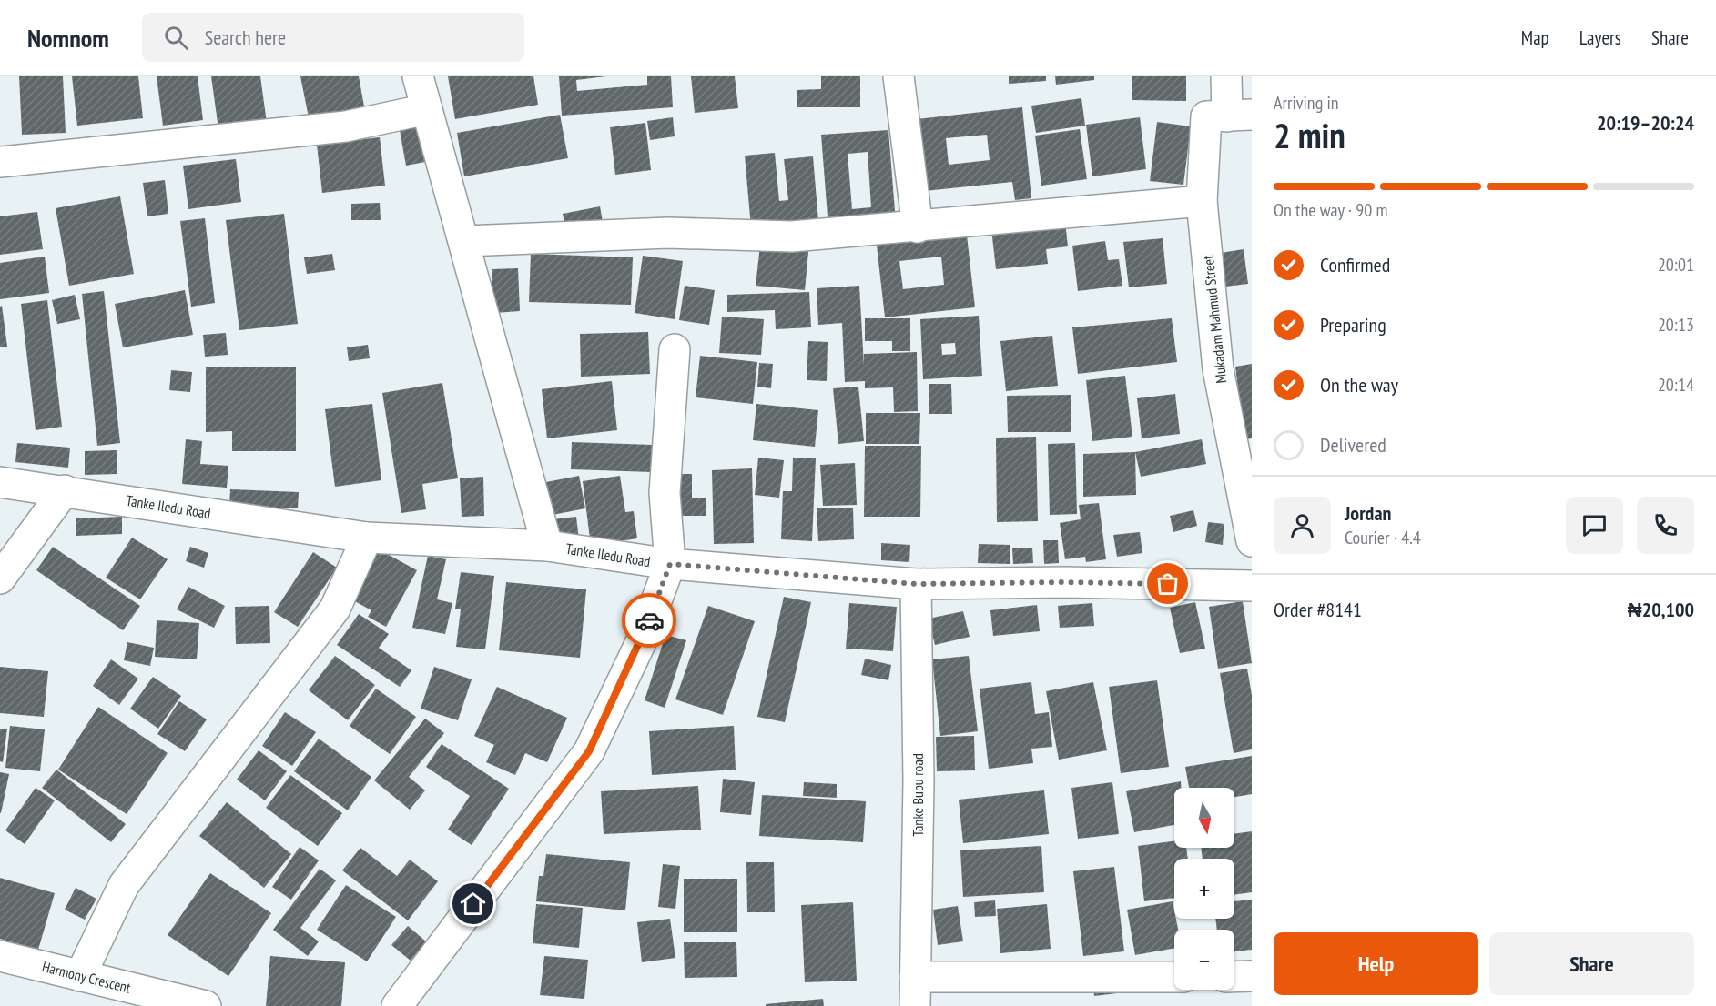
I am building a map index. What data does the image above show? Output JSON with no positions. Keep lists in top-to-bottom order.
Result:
{
  "streets": {
    "street": [
      "Mukadam Mahmud Street",
      "Tanke Iledu Road",
      "Tanke Bubu road",
      "Harmony Crescent"
    ]
  },
  "crossings": [
    ["Tanke Iledu Road", "Tanke Bubu road"]
  ],
  "north": "bottom",
  "page": {
    "header": "Nomnom",
    "search": "Search here",
    "nav": ["Map", "Layers", "Share"],
    "heading": ["2 min", "Arriving in", "20:19–20:24"],
    "panel": [
      "Jordan",
      "Courier · 4.4",
      "Order #8141",
      "₦20,100"
    ],
    "bar": "On the way · 90 m",
    "list": [
      ["Confirmed", "20:01"],
      ["Preparing", "20:13"],
      ["On the way", "20:14"],
      "Delivered"
    ],
    "map_buttons": ["+", "−"],
    "buttons": ["Help", "Share"]
  }
}
